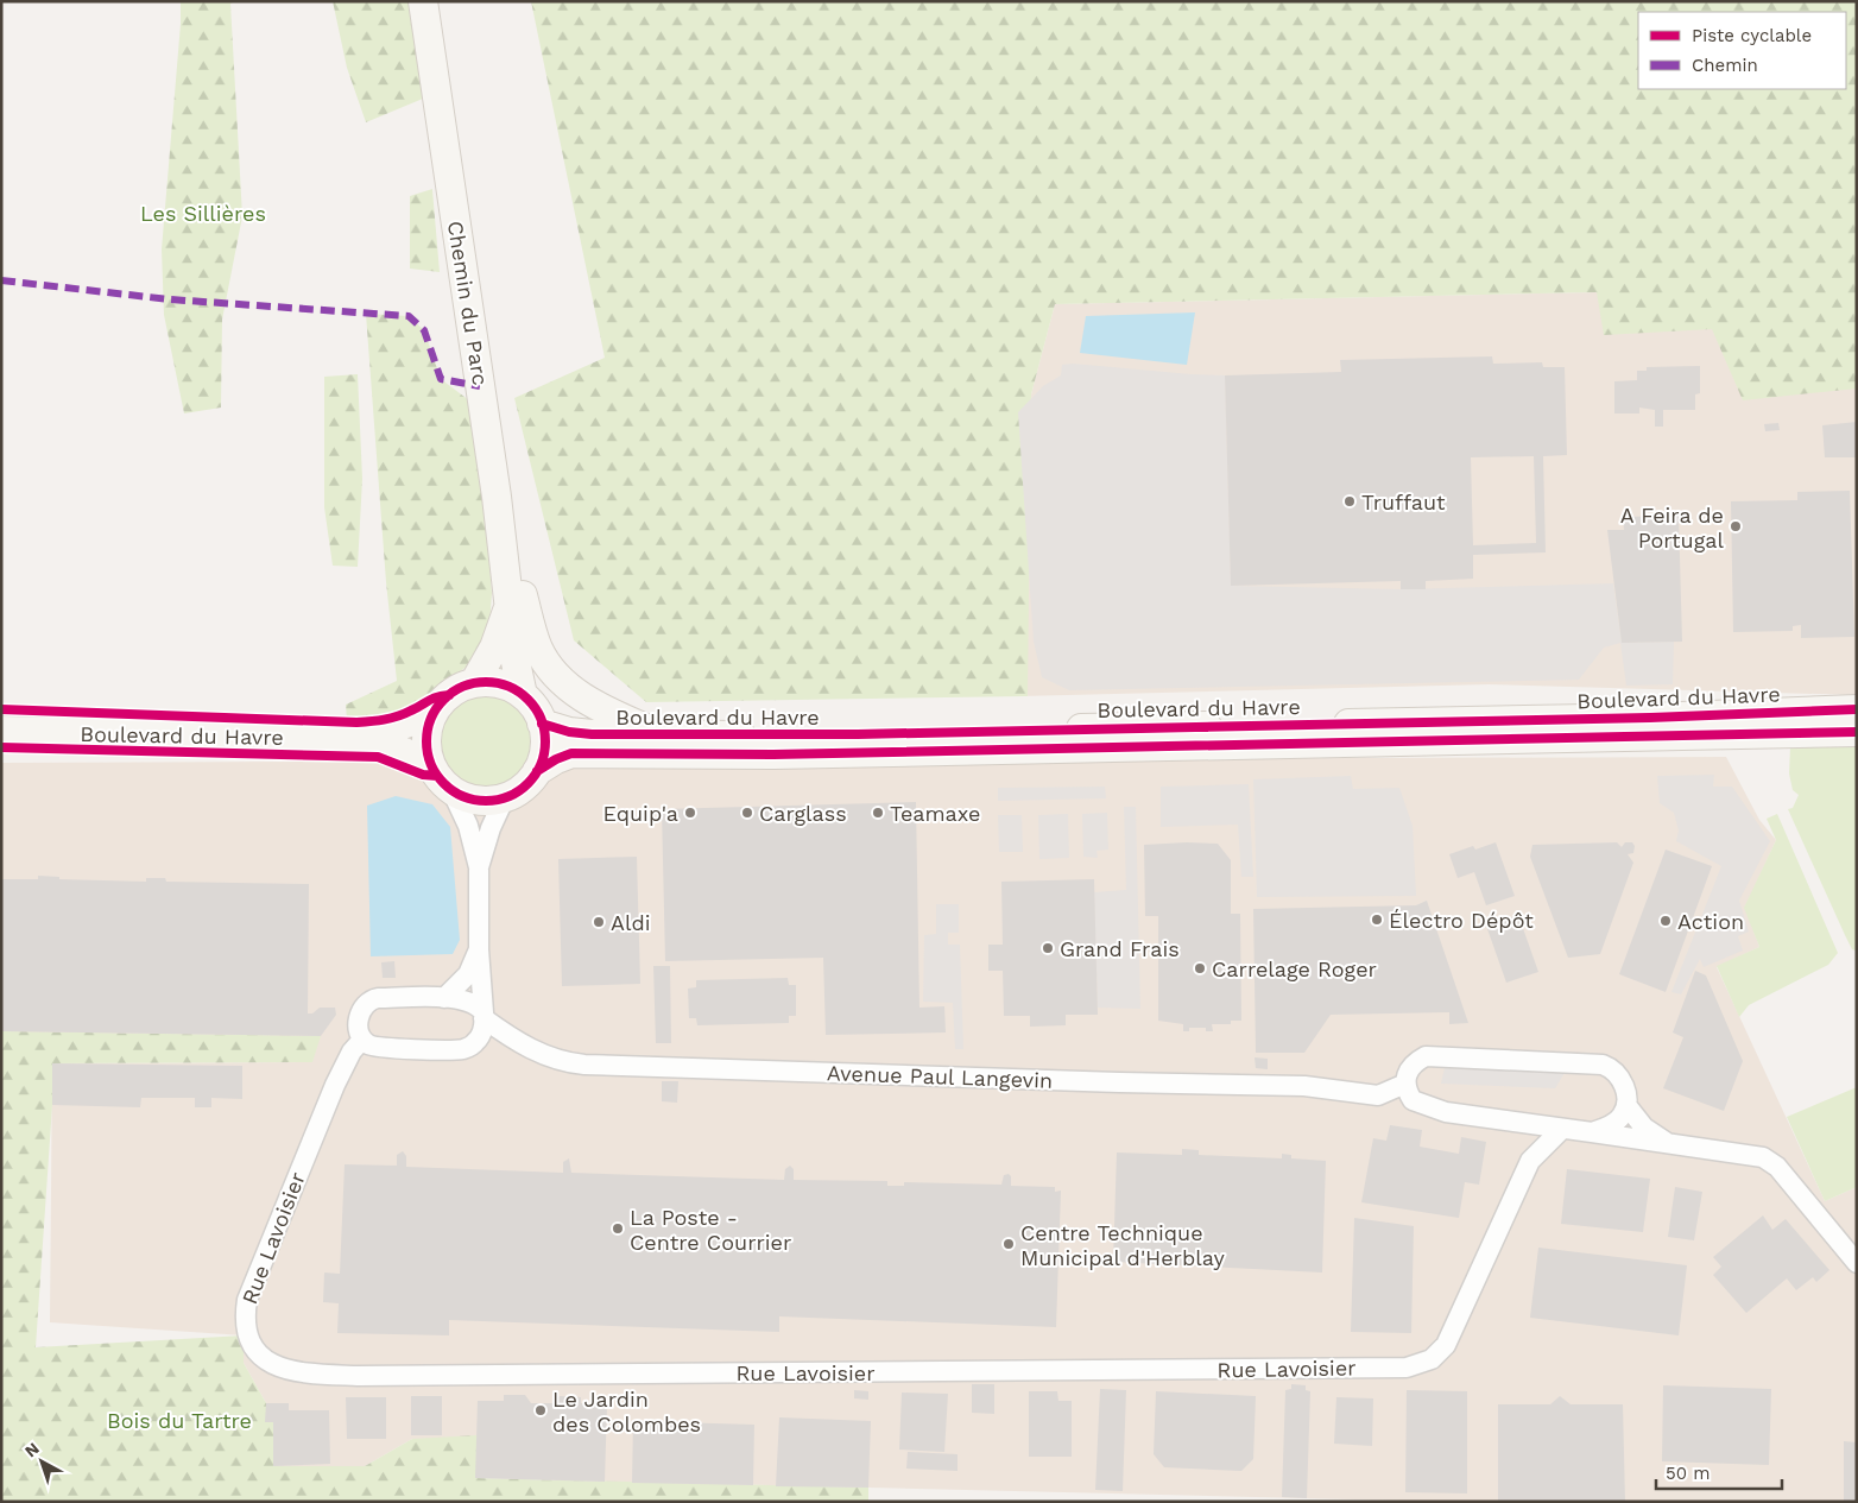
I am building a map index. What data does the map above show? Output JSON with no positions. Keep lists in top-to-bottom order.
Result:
{
  "streets": {
    "main road": ["Chemin du Parc", "Boulevard du Havre"],
    "street": ["Avenue Paul Langevin", "Rue Lavoisier"]
  },
  "crossings": [
    ["Chemin du Parc", "Boulevard du Havre"],
    ["Avenue Paul Langevin", "Rue Lavoisier"]
  ],
  "parks": ["Les Sillières", "Bois du Tartre"],
  "places": [
    "Truffaut",
    "A Feira de Portugal",
    "Equip'a",
    "Carglass",
    "Teamaxe",
    "Électro Dépôt",
    "Action",
    "Aldi",
    "Grand Frais",
    "Carrelage Roger",
    "La Poste - Centre Courrier",
    "Centre Technique Municipal d'Herblay",
    "Le Jardin des Colombes"
  ],
  "legend": ["Piste cyclable", "Chemin"],
  "scale_bar": "50 m",
  "north": "top left"
}
